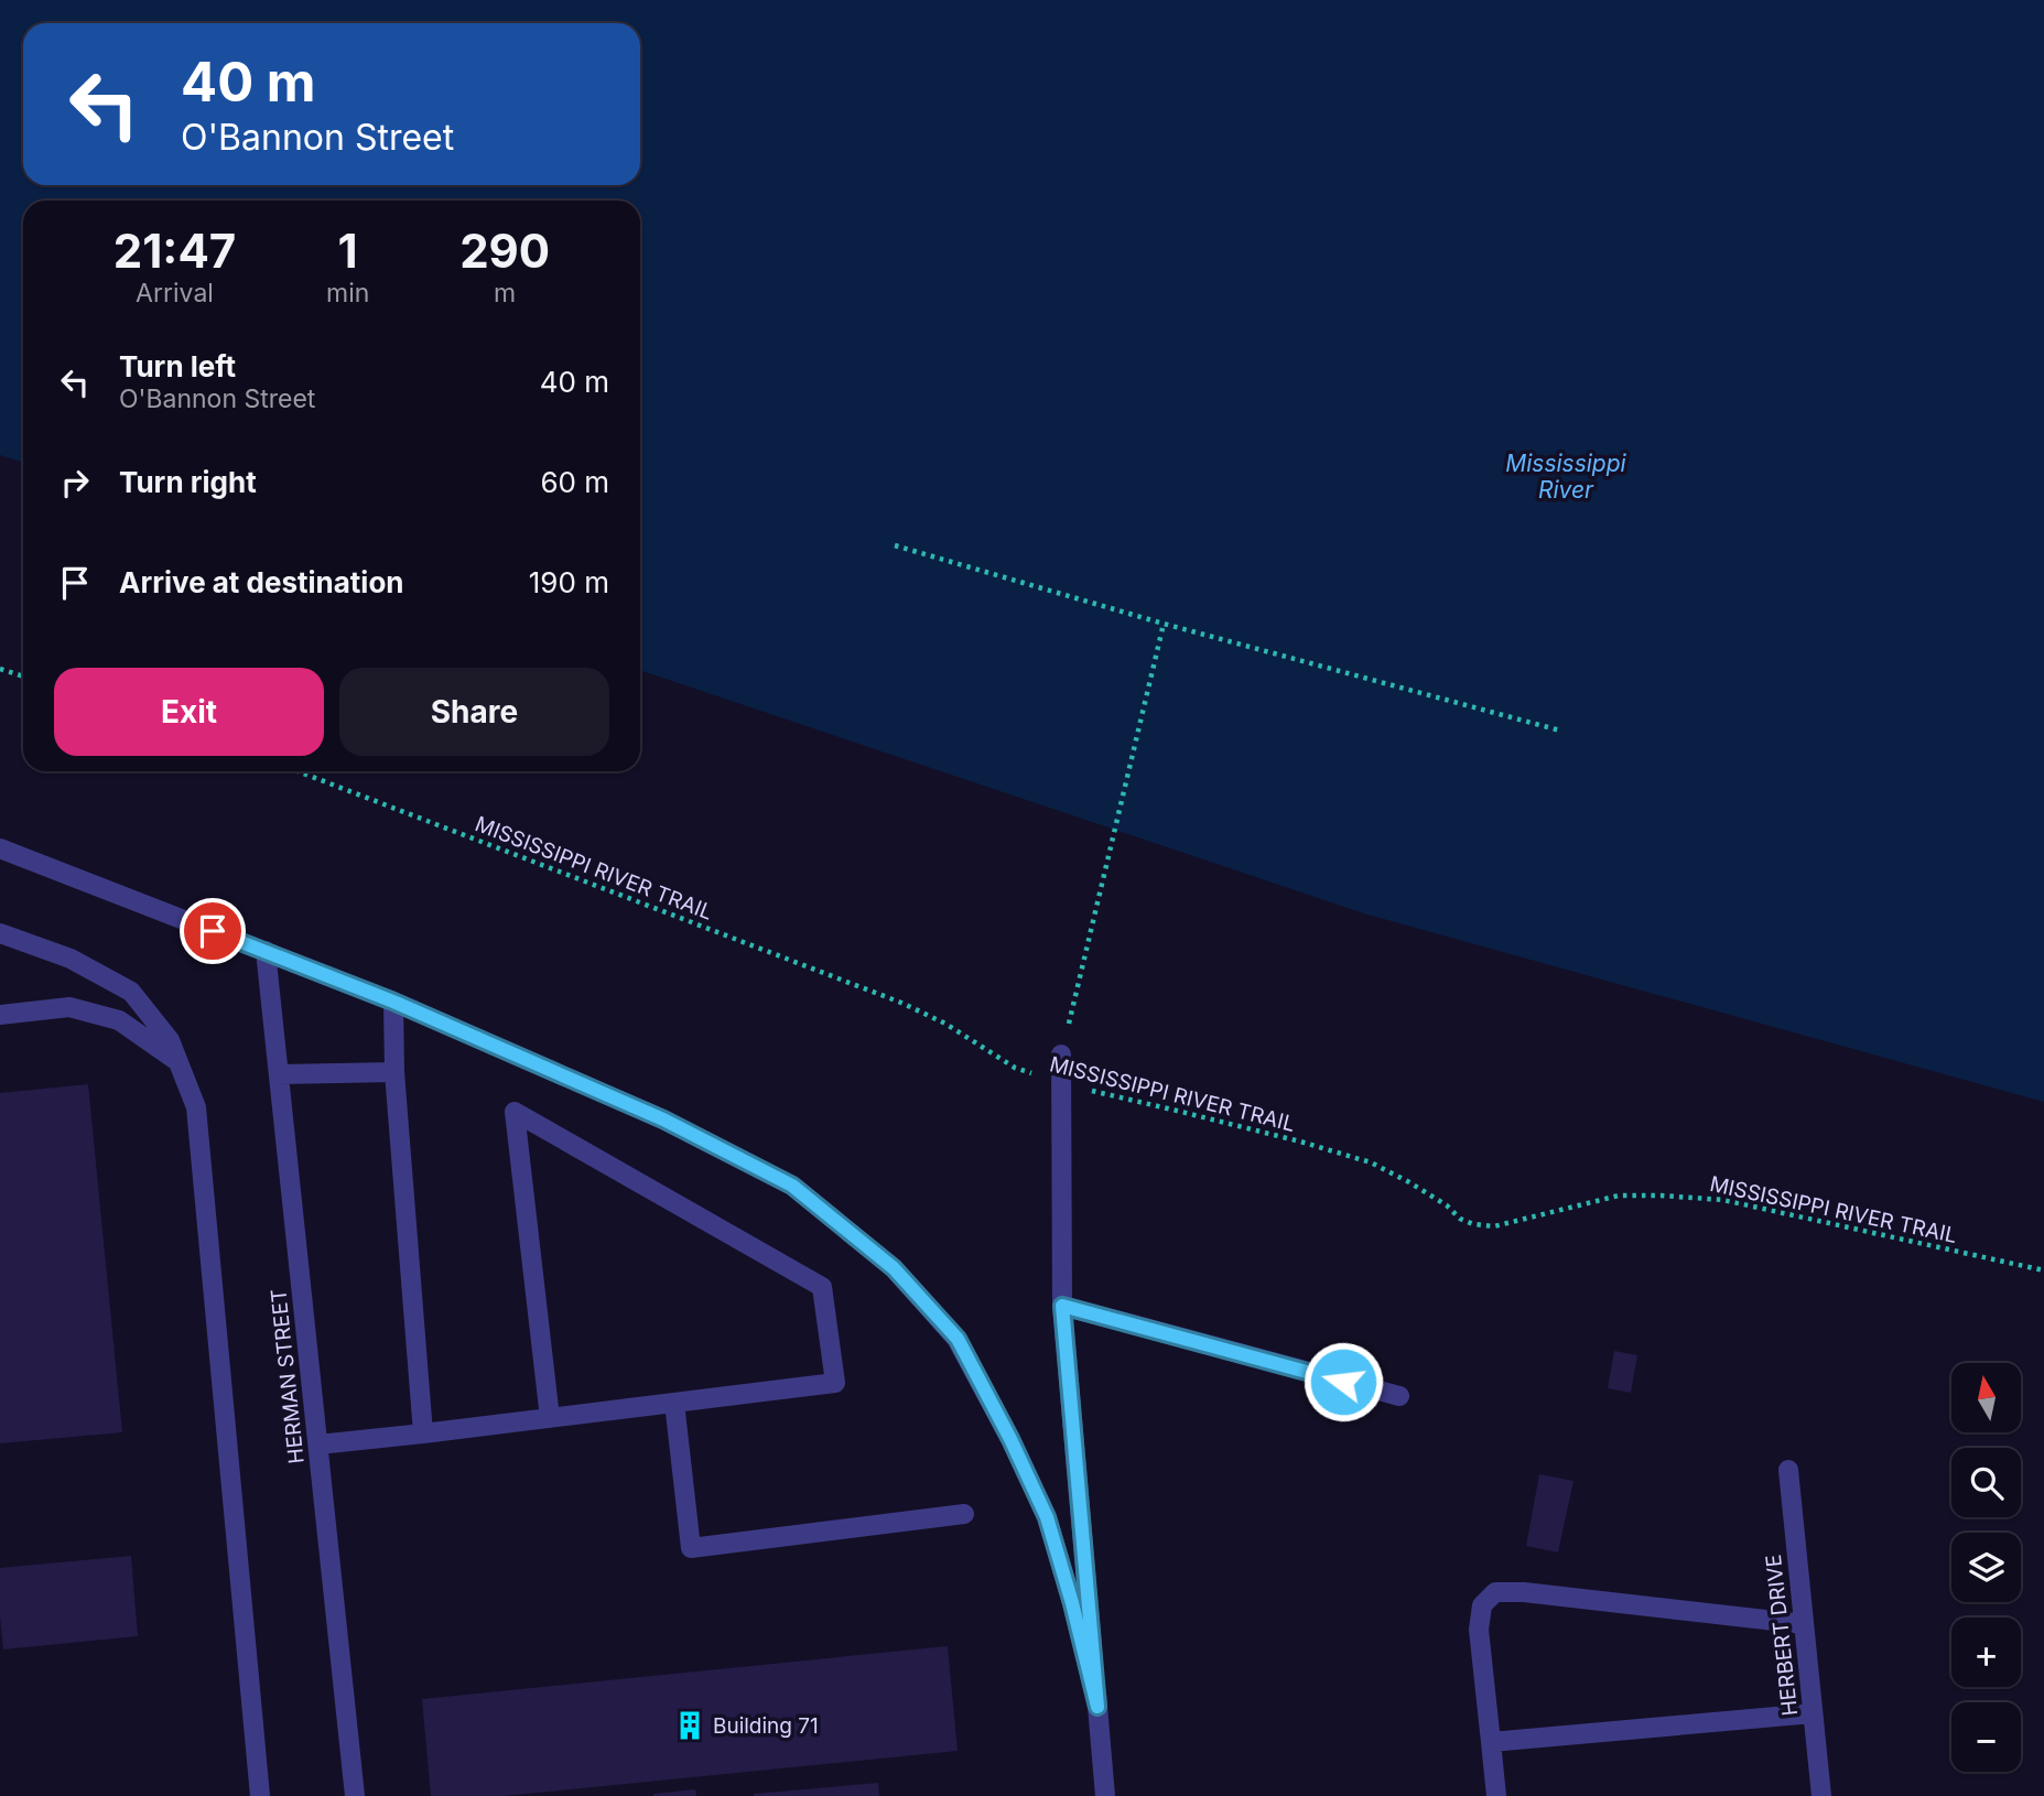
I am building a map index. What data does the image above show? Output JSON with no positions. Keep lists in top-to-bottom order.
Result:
{
  "streets": {
    "street": ["HERMAN STREET", "HERBERT DRIVE"],
    "path": ["MISSISSIPPI RIVER TRAIL"]
  },
  "water": ["Mississippi River"],
  "places": {
    "building": ["Building 71"]
  },
  "north": "top",
  "page": {
    "turn": ["40 m", "O'Bannon Street"],
    "eta": [
      "21:47",
      "Arrival",
      "1",
      "min",
      "290",
      "m"
    ],
    "list": [
      {
        "name": "Turn left",
        "note": "O'Bannon Street",
        "value": "40 m"
      },
      {
        "name": "Turn right",
        "value": "60 m"
      },
      {
        "name": "Arrive at destination",
        "value": "190 m"
      }
    ],
    "buttons": ["Exit", "Share"],
    "map_buttons": ["+", "−"]
  }
}
